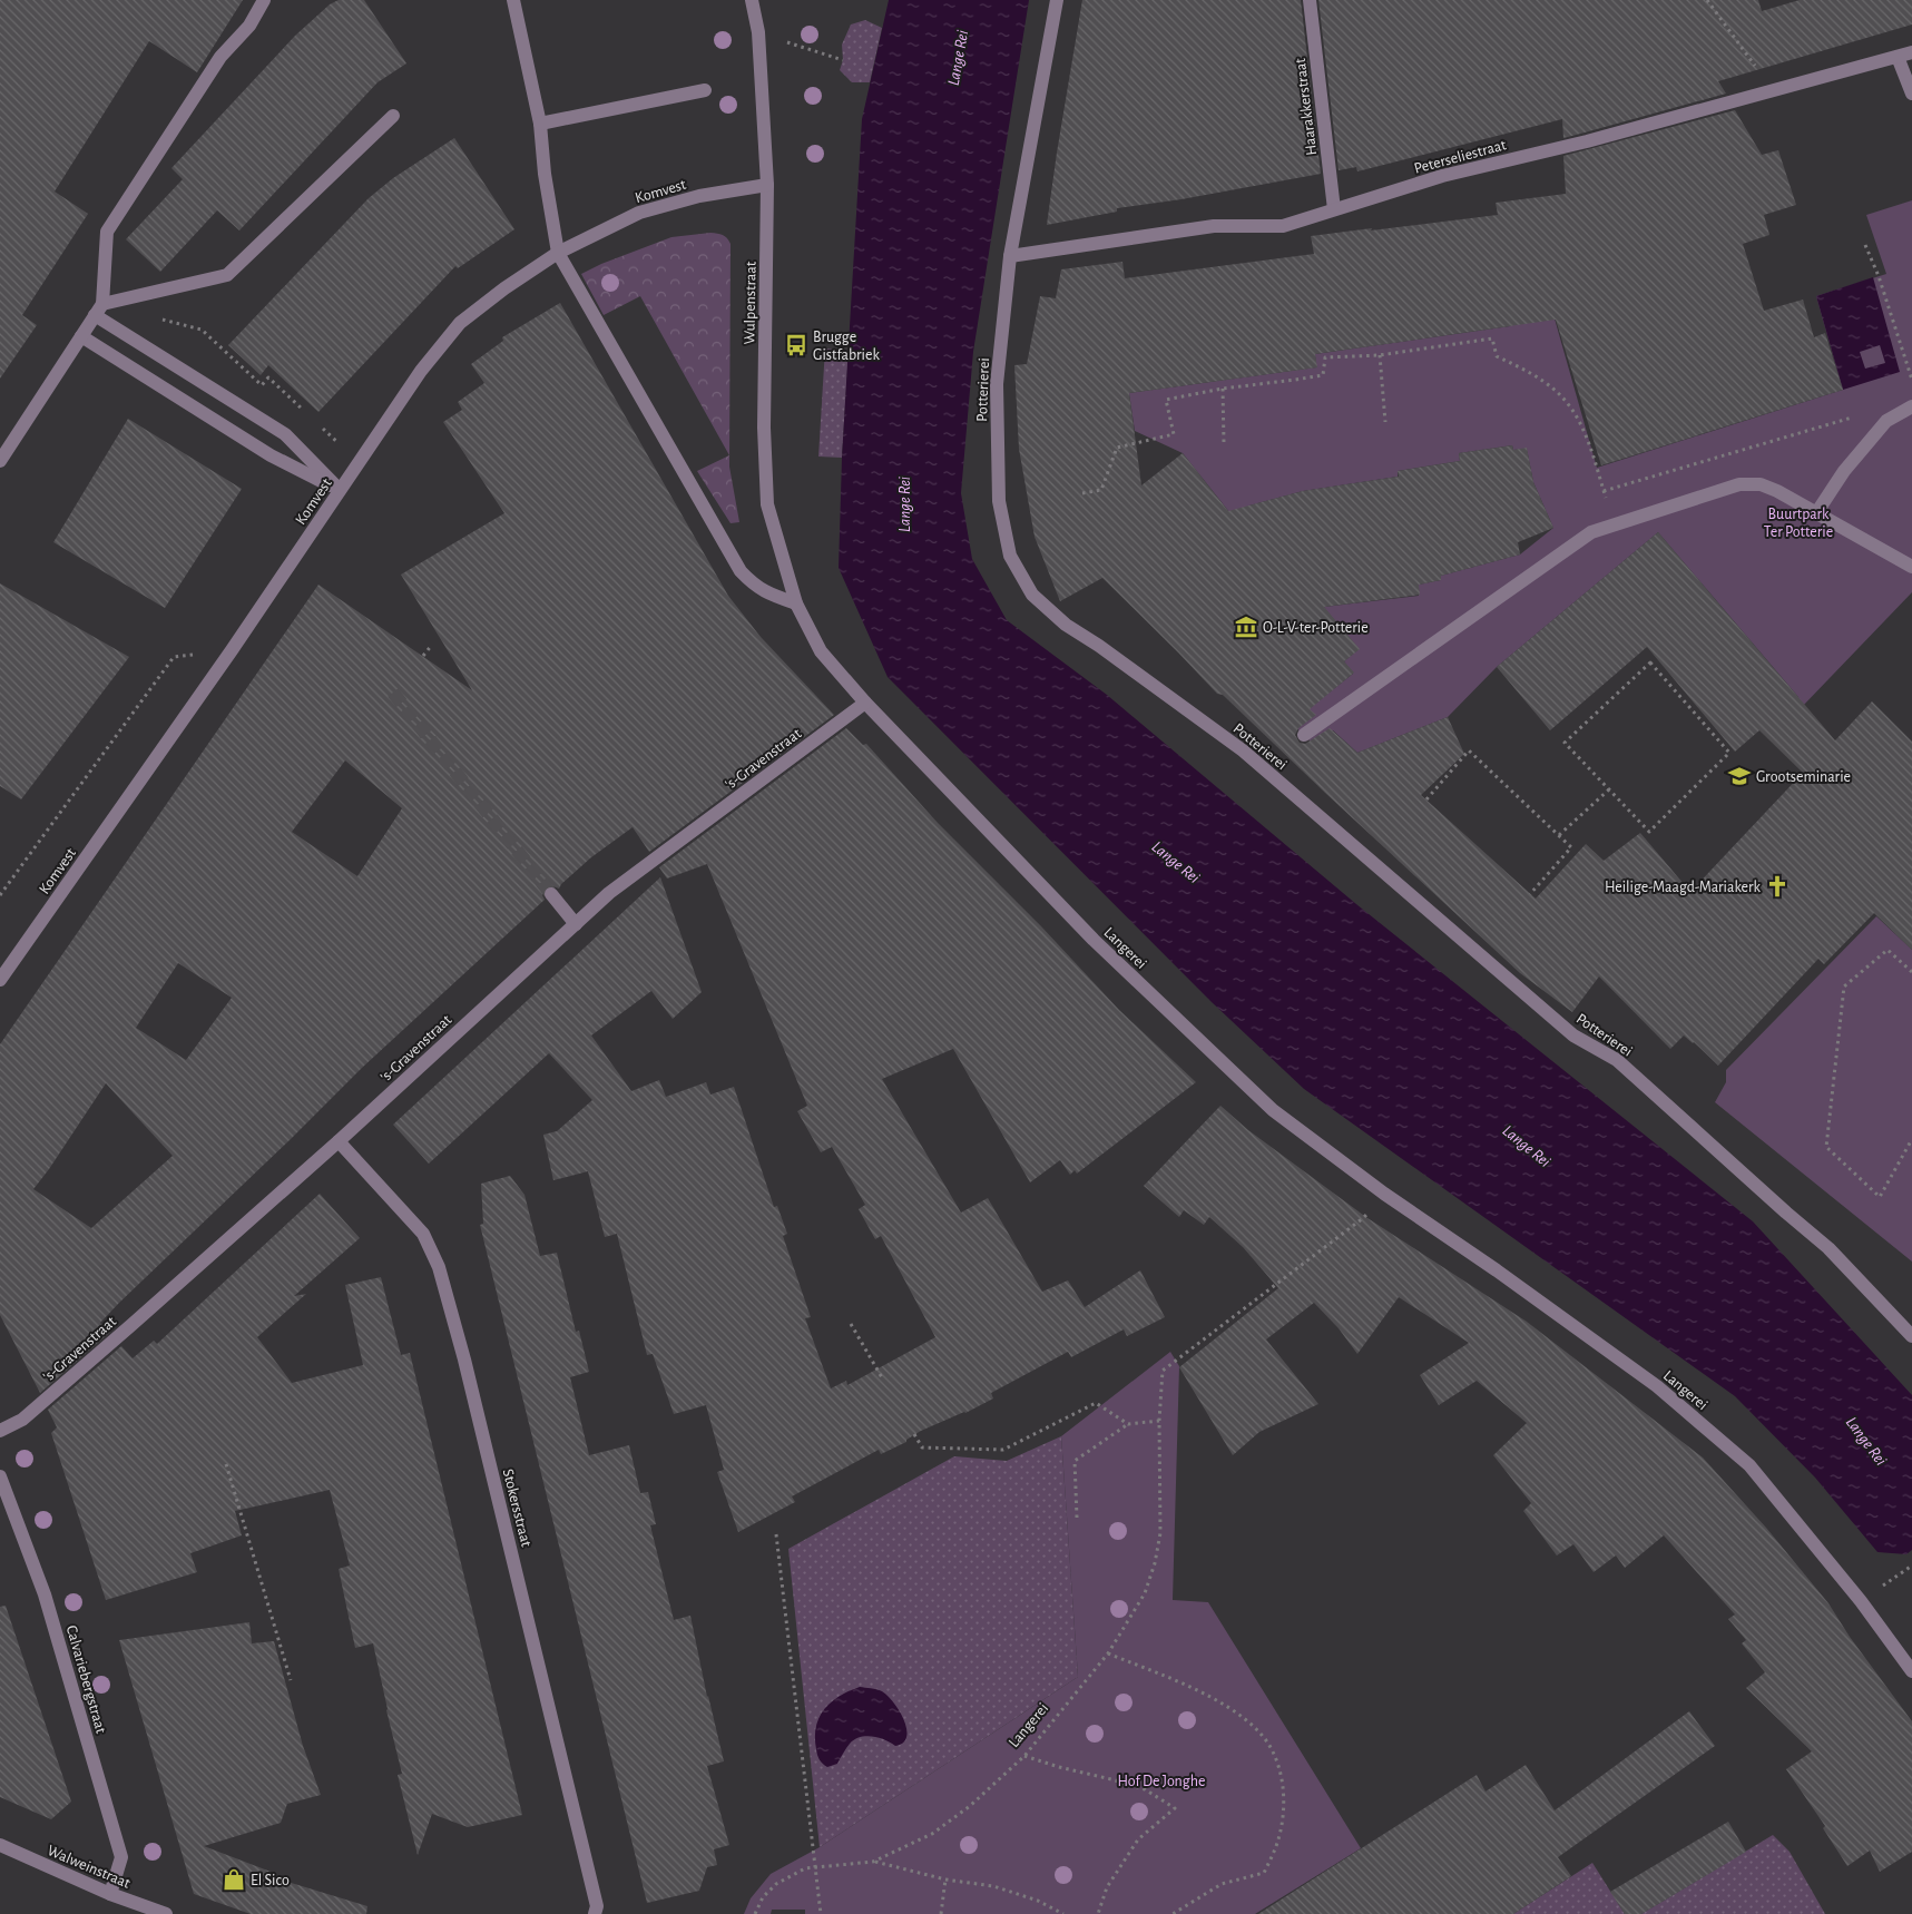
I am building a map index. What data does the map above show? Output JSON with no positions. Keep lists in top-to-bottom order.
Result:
{
  "streets": {
    "street": [
      "Haarakkerstraat",
      "Peterseliestraat",
      "Komvest",
      "Wulpenstraat",
      "Potterierei",
      "'s-Gravenstraat",
      "Langerei",
      "Stokersstraat",
      "Calvariebergstraat",
      "Walweinstraat"
    ]
  },
  "crossings": [
    ["Haarakkerstraat", "Peterseliestraat"],
    ["Peterseliestraat", "Potterierei"],
    ["Komvest", "Wulpenstraat"],
    ["Wulpenstraat", "'s-Gravenstraat"],
    ["Wulpenstraat", "Langerei"],
    ["'s-Gravenstraat", "Langerei"],
    ["'s-Gravenstraat", "Stokersstraat"],
    ["Calvariebergstraat", "Walweinstraat"]
  ],
  "water": ["Lange Rei"],
  "parks": ["Buurtpark Ter Potterie", "Hof De Jonghe"],
  "places": {
    "bus stop": ["Brugge Gistfabriek"],
    "museum": ["O-L-V-ter-Potterie"],
    "school or university": ["Grootseminarie"],
    "church": ["Heilige-Maagd-Mariakerk"],
    "shop": ["El Sico"]
  }
}
